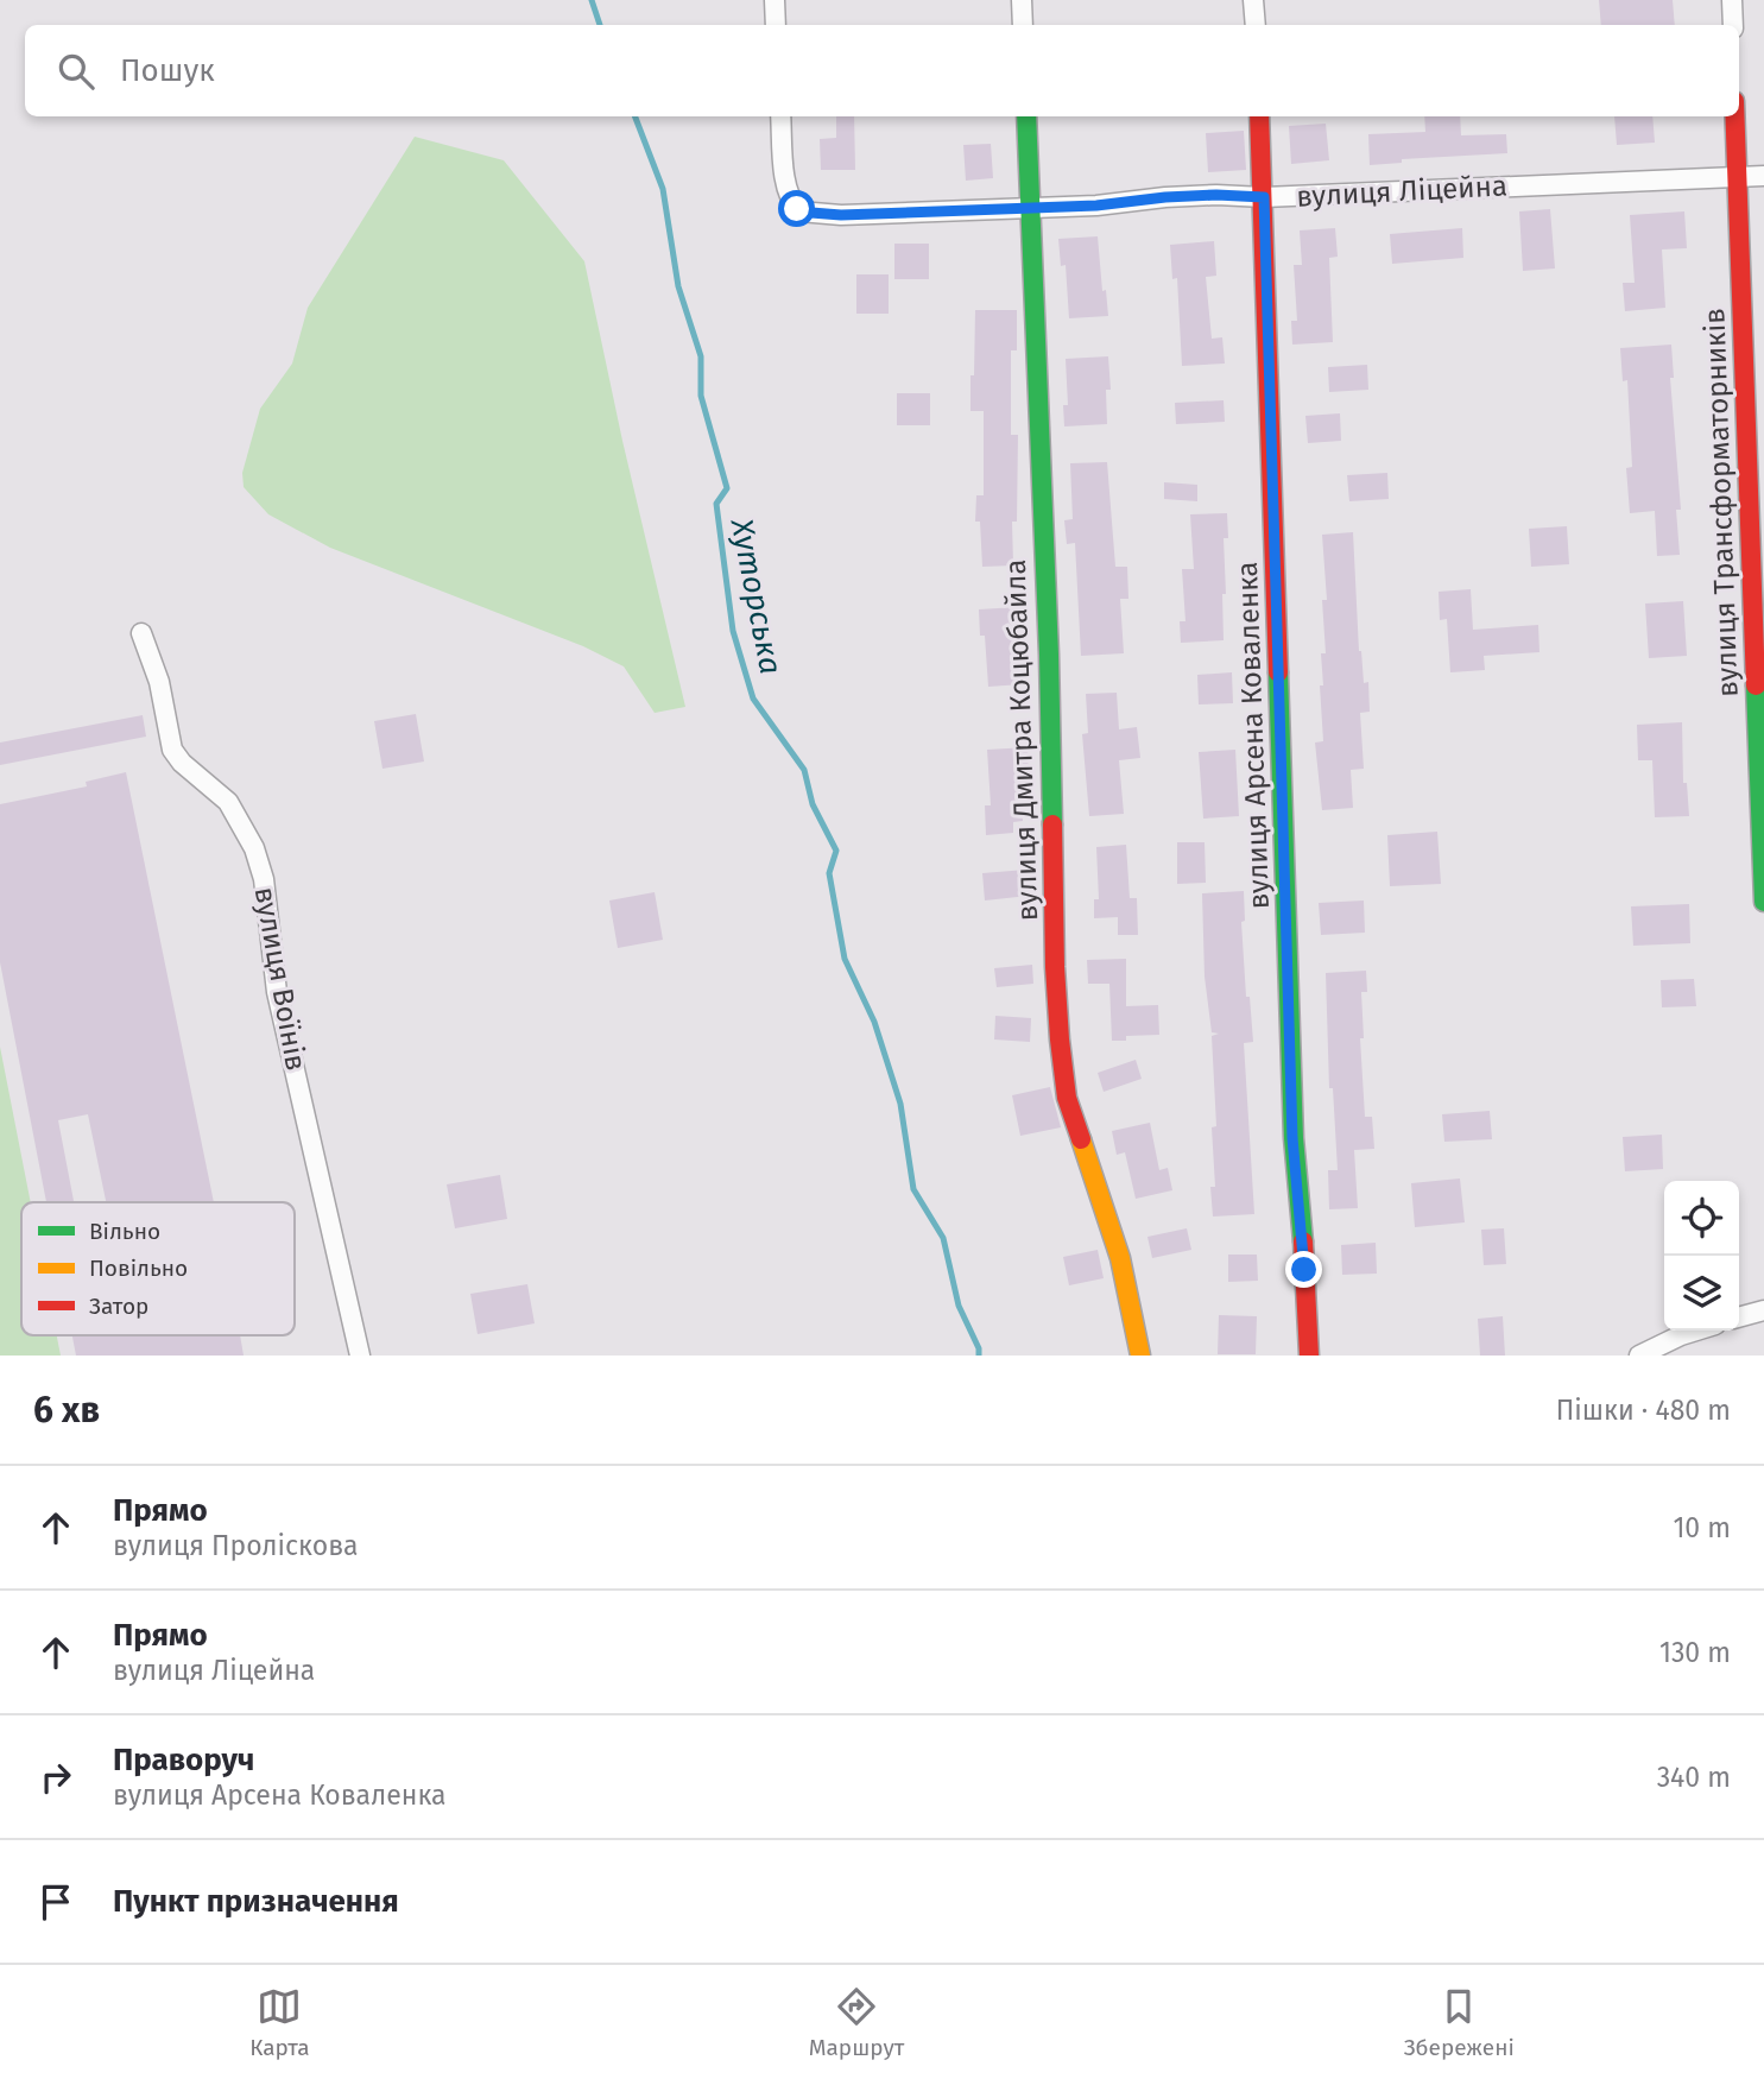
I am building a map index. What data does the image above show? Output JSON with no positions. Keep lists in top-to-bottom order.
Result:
{
  "streets": {
    "street": [
      "вулиця Ліцейна",
      "вулиця Трансформаторників",
      "вулиця Арсена Коваленка",
      "вулиця Дмитра Коцюбайла",
      "вулиця Воїнів"
    ]
  },
  "crossings": [
    ["вулиця Ліцейна", "вулиця Трансформаторників"],
    ["вулиця Ліцейна", "вулиця Арсена Коваленка"],
    ["вулиця Ліцейна", "вулиця Дмитра Коцюбайла"]
  ],
  "water": ["Хуторська"],
  "legend": ["Вільно", "Повільно", "Затор"],
  "page": {
    "search": "Пошук",
    "heading": ["6 хв", "Пішки · 480 m"],
    "list": [
      ["Прямо", "вулиця Проліскова", "10 m"],
      ["Прямо", "вулиця Ліцейна", "130 m"],
      ["Праворуч", "вулиця Арсена Коваленка", "340 m"],
      "Пункт призначення"
    ],
    "nav": ["Карта", "Маршрут", "Збережені"]
  }
}
